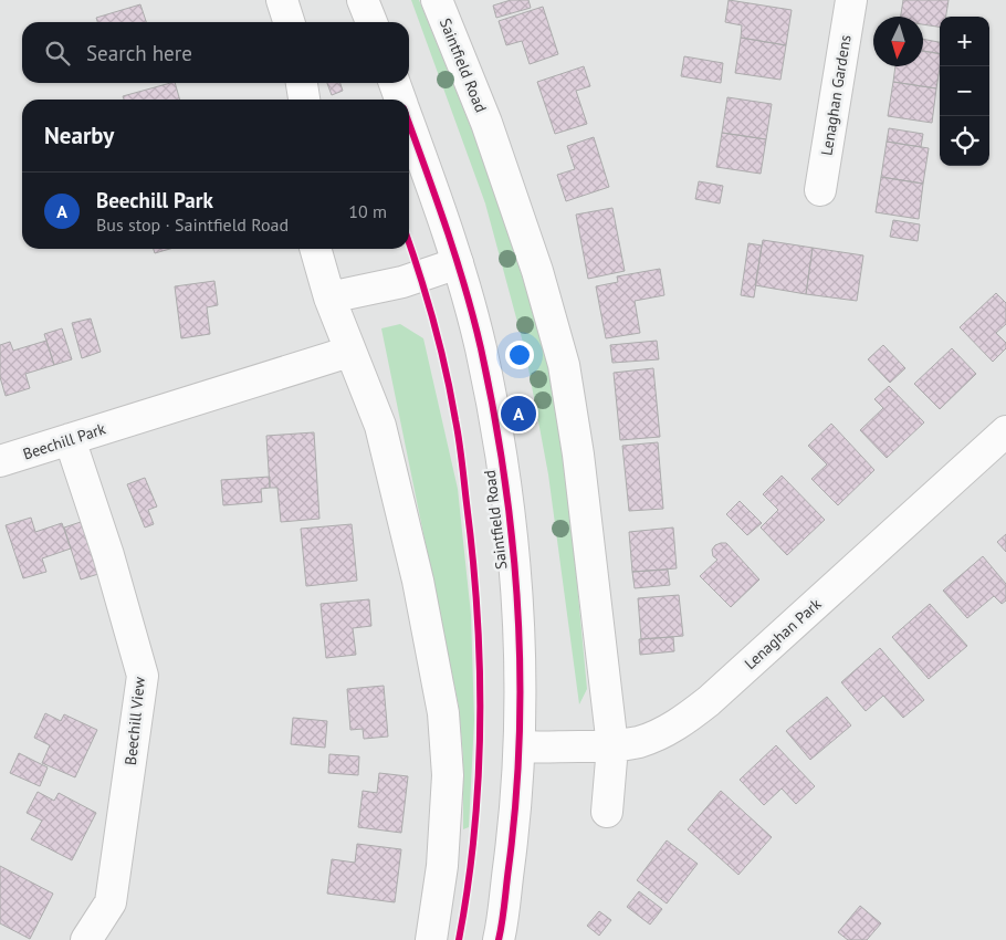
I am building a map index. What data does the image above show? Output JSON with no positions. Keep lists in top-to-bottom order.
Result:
{
  "streets": {
    "main road": [
      "Saintfield Road",
      "Lenaghan Gardens",
      "Beechill Park",
      "Lenaghan Park",
      "Beechill View"
    ]
  },
  "crossings": [
    ["Saintfield Road", "Lenaghan Park"],
    ["Beechill Park", "Beechill View"]
  ],
  "north": "bottom",
  "page": {
    "map_buttons": ["+", "−"],
    "search": "Search here",
    "heading": "Nearby",
    "list": [
      {
        "mark": "A",
        "name": "Beechill Park",
        "note": "Bus stop · Saintfield Road",
        "value": "10 m"
      }
    ],
    "pins": "A"
  }
}
